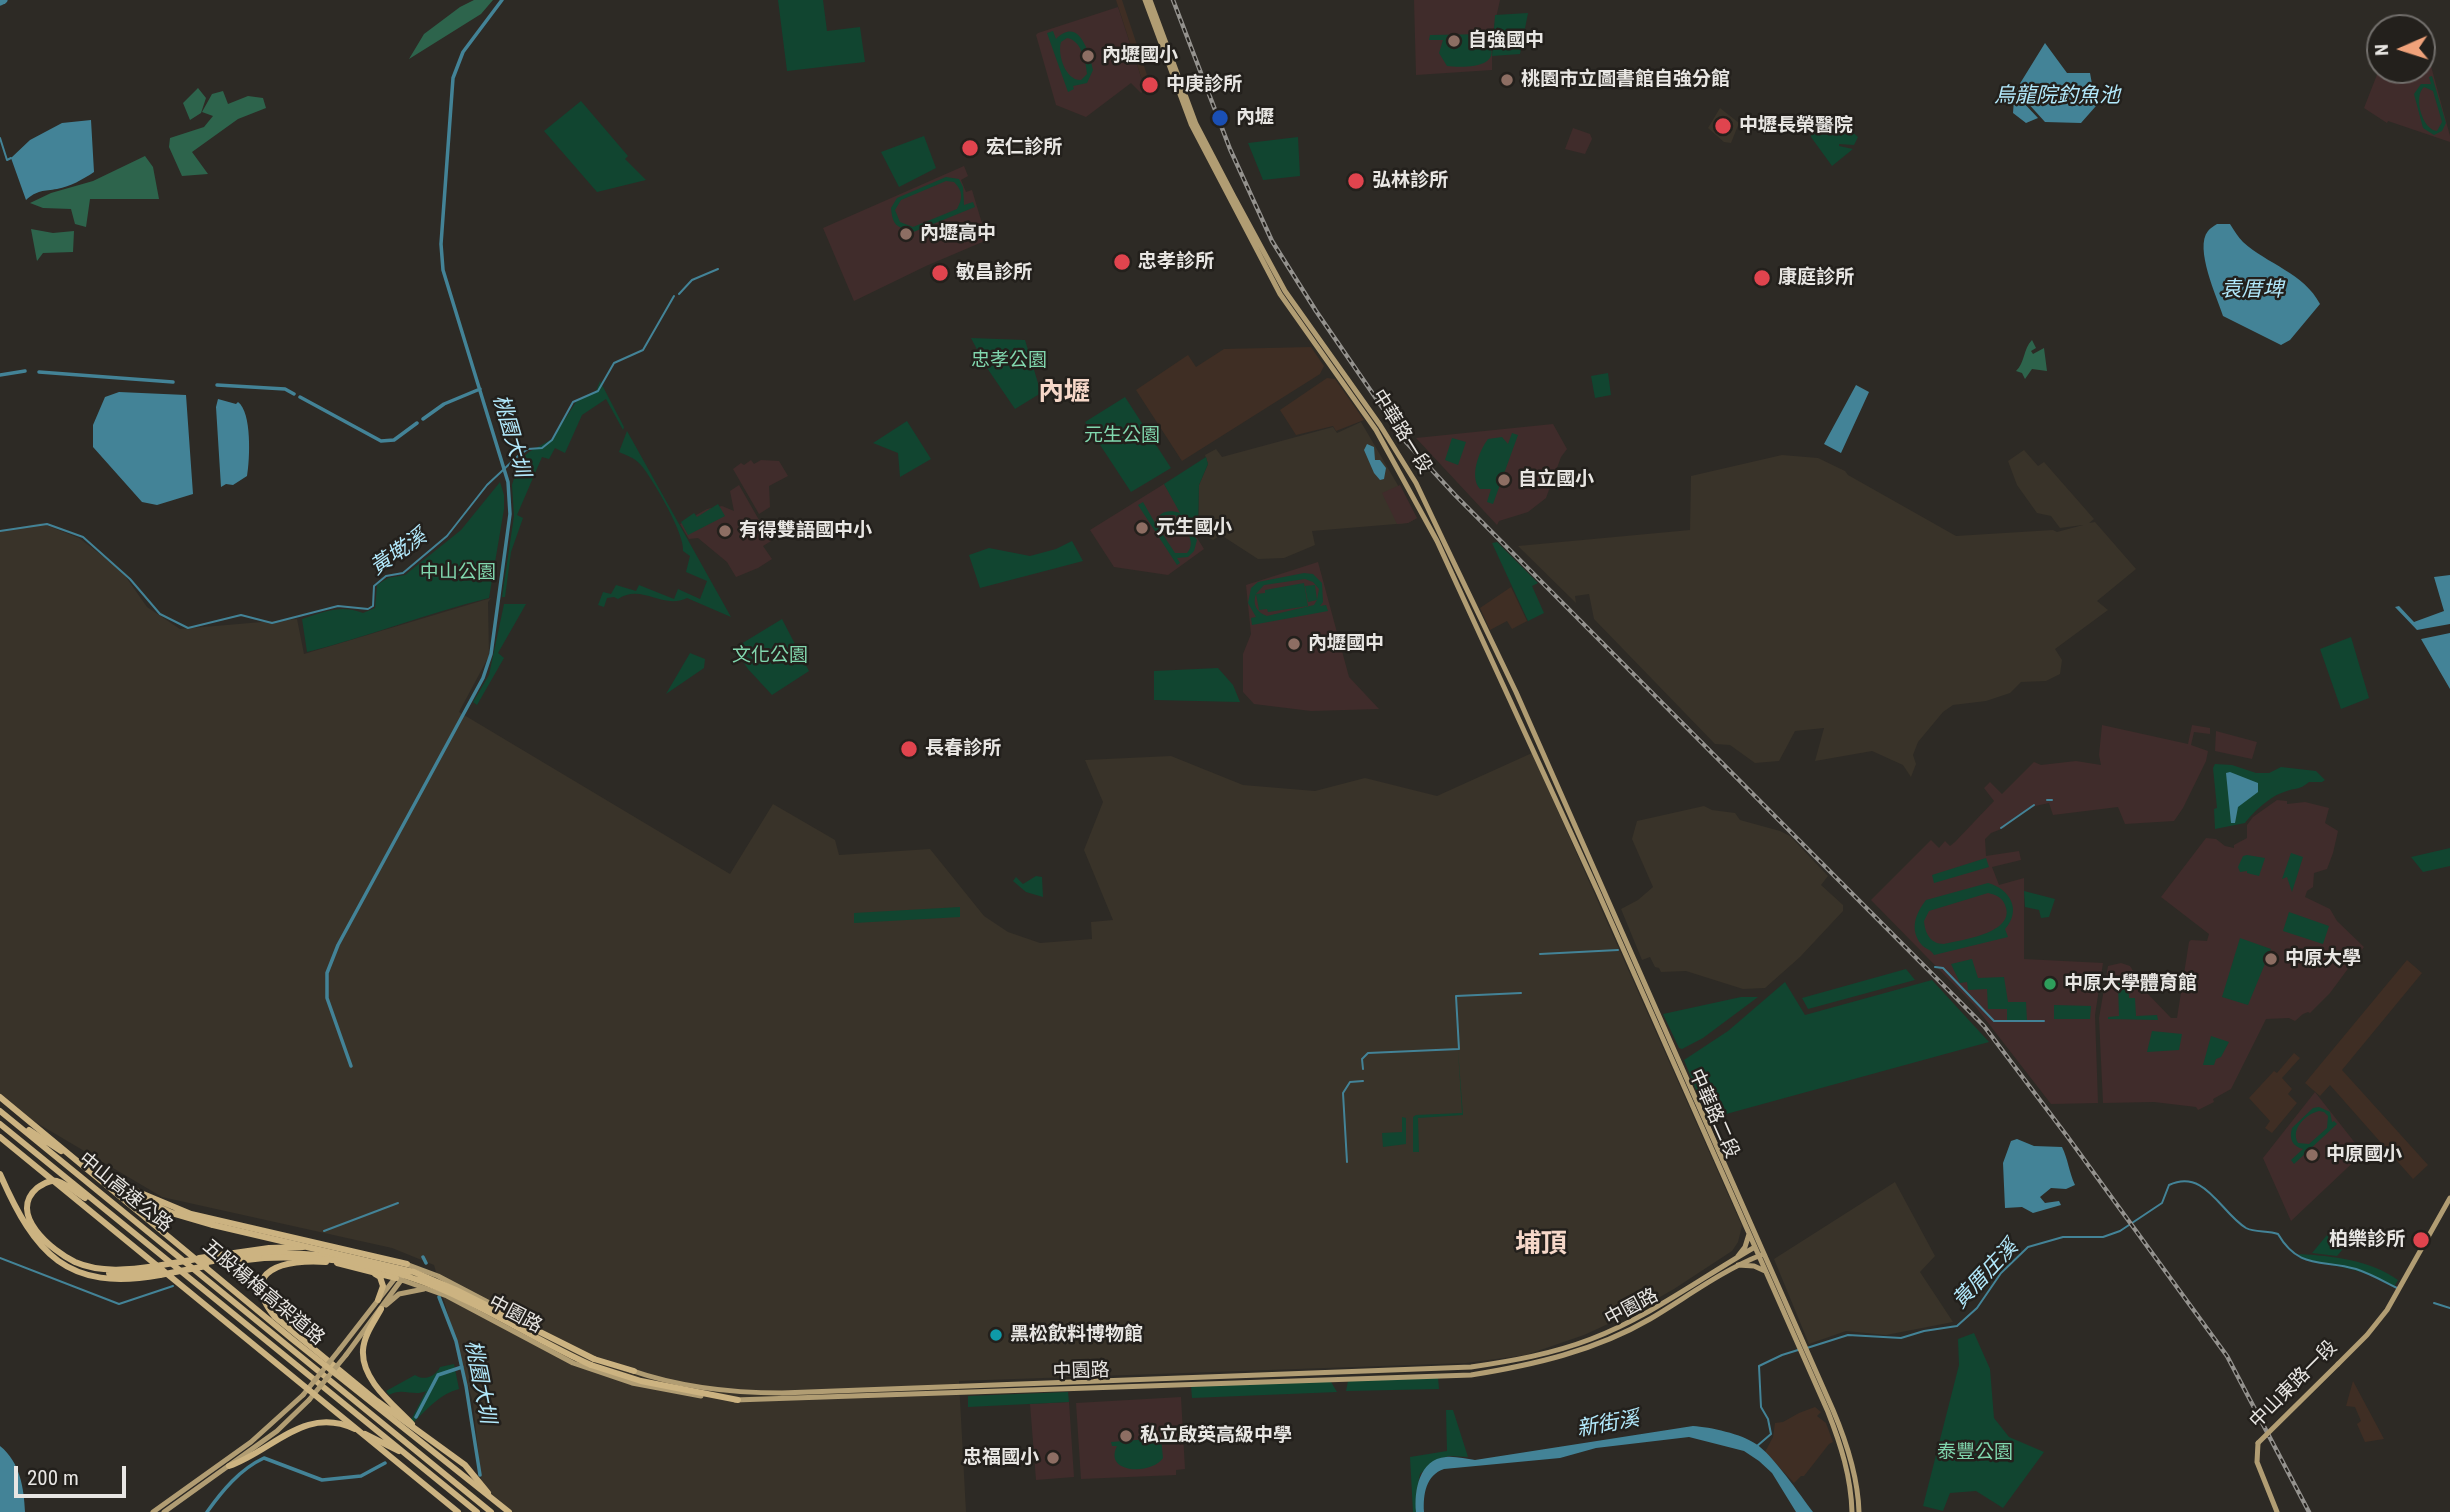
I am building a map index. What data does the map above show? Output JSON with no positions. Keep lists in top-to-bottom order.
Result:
{
  "streets": {
    "highway": ["中山高速公路", "五股楊梅高架道路"],
    "main road": [
      "中華路一段",
      "中華路二段",
      "中園路",
      "中山東路一段"
    ]
  },
  "crossings": [
    ["中華路一段", "中華路二段"],
    ["中華路二段", "中園路"]
  ],
  "districts": ["內壢", "埔頂"],
  "water": [
    "烏龍院釣魚池",
    "袁厝埤",
    "桃園大圳",
    "黃墘溪",
    "黃厝庄溪",
    "新街溪"
  ],
  "parks": [
    "忠孝公園",
    "元生公園",
    "中山公園",
    "文化公園",
    "泰豐公園"
  ],
  "places": [
    "自強國中",
    "內壢國小",
    "桃園市立圖書館自強分館",
    "中庚診所",
    "內壢",
    "中壢長榮醫院",
    "宏仁診所",
    "弘林診所",
    "內壢高中",
    "忠孝診所",
    "敏昌診所",
    "康庭診所",
    "自立國小",
    "元生國小",
    "有得雙語國中小",
    "內壢國中",
    "長春診所",
    "中原大學",
    "中原大學體育館",
    "中原國小",
    "柏樂診所",
    "黑松飲料博物館",
    "私立啟英高級中學",
    "忠福國小"
  ],
  "scale_bar": "200 m",
  "north": "left"
}
